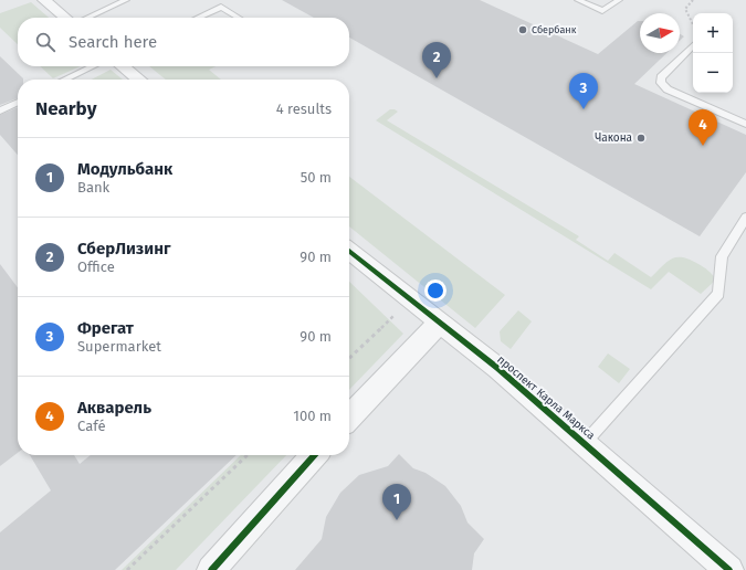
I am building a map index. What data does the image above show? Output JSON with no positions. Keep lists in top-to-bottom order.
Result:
{
  "streets": {
    "street": ["проспект Карла Маркса"]
  },
  "places": ["Сбербанк", "Чакона"],
  "north": "right",
  "page": {
    "map_buttons": ["+", "−"],
    "search": "Search here",
    "pins": [
      "2",
      "3",
      "4",
      "1"
    ],
    "heading": ["Nearby", "4 results"],
    "list": [
      {
        "mark": "1",
        "name": "Модульбанк",
        "note": "Bank",
        "value": "50 m"
      },
      {
        "mark": "2",
        "name": "СберЛизинг",
        "note": "Office",
        "value": "90 m"
      },
      {
        "mark": "3",
        "name": "Фрегат",
        "note": "Supermarket",
        "value": "90 m"
      },
      {
        "mark": "4",
        "name": "Акварель",
        "note": "Café",
        "value": "100 m"
      }
    ]
  }
}
